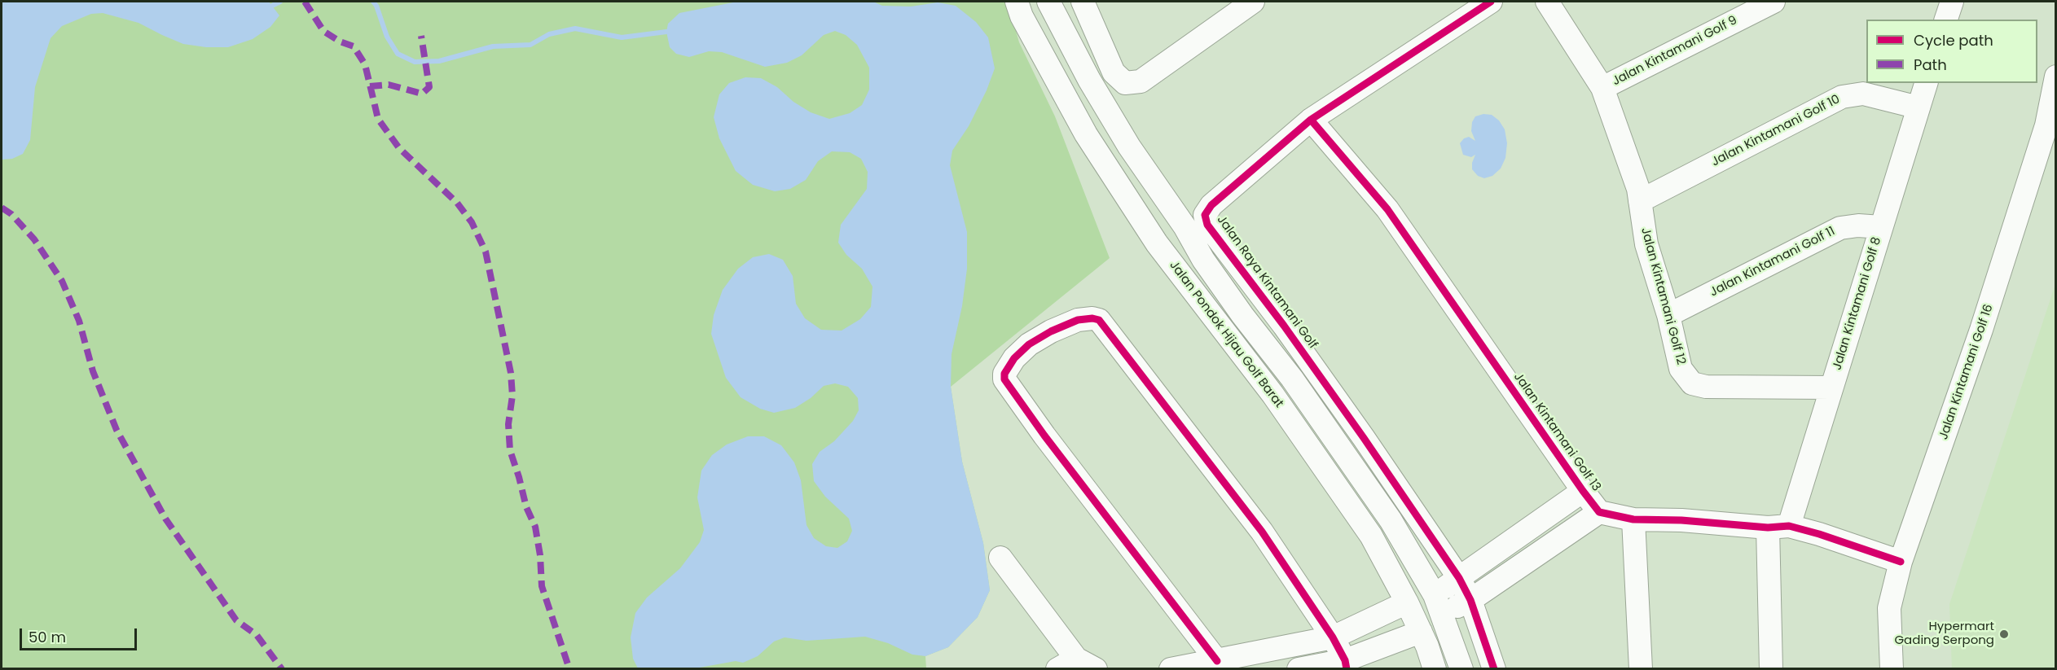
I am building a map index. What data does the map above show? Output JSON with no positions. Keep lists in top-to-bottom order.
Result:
{
  "streets": {
    "street": [
      "Jalan Kintamani Golf 9",
      "Jalan Kintamani Golf 10",
      "Jalan Kintamani Golf 11",
      "Jalan Raya Kintamani Golf",
      "Jalan Kintamani Golf 12",
      "Jalan Kintamani Golf 8",
      "Jalan Pondok Hijau Golf Barat",
      "Jalan Kintamani Golf 16",
      "Jalan Kintamani Golf 13"
    ]
  },
  "crossings": [
    ["Jalan Kintamani Golf 9", "Jalan Kintamani Golf 12"],
    ["Jalan Kintamani Golf 10", "Jalan Kintamani Golf 12"],
    ["Jalan Kintamani Golf 10", "Jalan Kintamani Golf 8"],
    ["Jalan Kintamani Golf 11", "Jalan Kintamani Golf 12"],
    ["Jalan Kintamani Golf 11", "Jalan Kintamani Golf 8"],
    ["Jalan Raya Kintamani Golf", "Jalan Kintamani Golf 13"],
    ["Jalan Kintamani Golf 12", "Jalan Kintamani Golf 8"]
  ],
  "places": ["Hypermart Gading Serpong"],
  "legend": ["Cycle path", "Path"],
  "scale_bar": "50 m"
}
